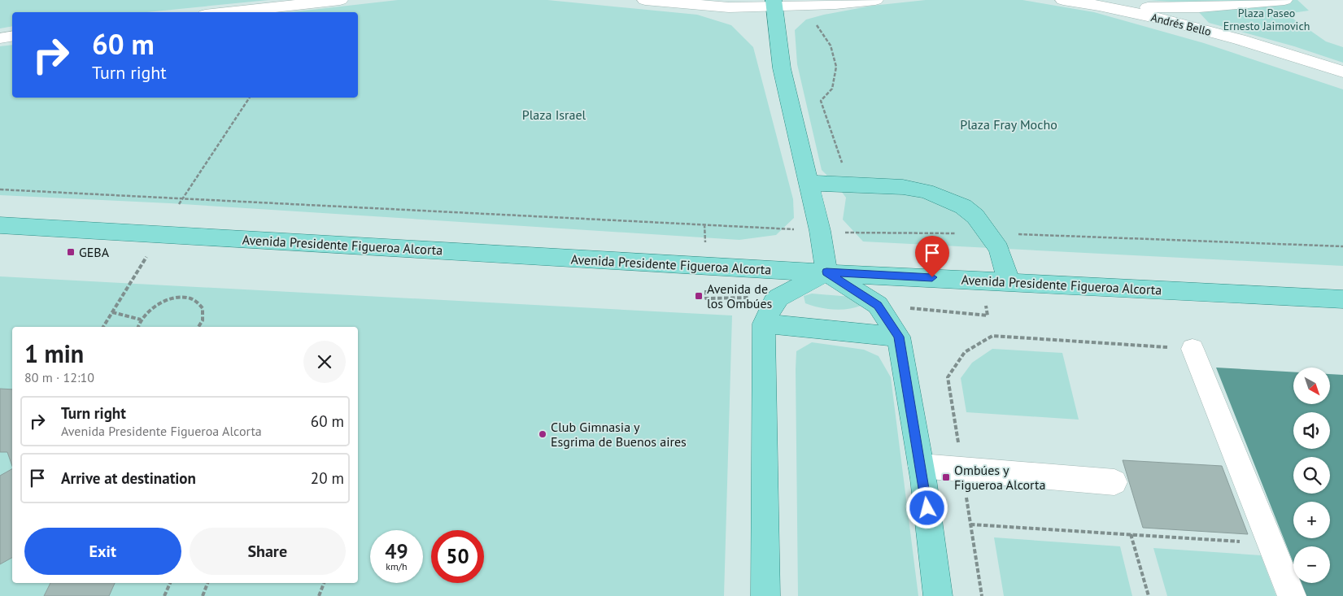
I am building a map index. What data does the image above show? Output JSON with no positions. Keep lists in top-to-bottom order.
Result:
{
  "streets": {
    "main road": ["Avenida Presidente Figueroa Alcorta"],
    "street": ["Andrés Bello"]
  },
  "parks": ["Plaza Paseo Ernesto Jaimovich", "Plaza Israel", "Plaza Fray Mocho"],
  "places": {
    "transit": ["GEBA", "Avenida de los Ombúes", "Ombúes y Figueroa Alcorta"],
    "other": ["Club Gimnasia y Esgrima de Buenos aires"]
  },
  "north": "bottom right",
  "page": {
    "turn": ["60 m", "Turn right"],
    "heading": ["1 min", "80 m · 12:10"],
    "map_buttons": ["+", "−"],
    "list": [
      {
        "name": "Turn right",
        "note": "Avenida Presidente Figueroa Alcorta",
        "value": "60 m"
      },
      {
        "name": "Arrive at destination",
        "value": "20 m"
      }
    ],
    "buttons": ["Exit", "Share"],
    "speed": "49 km/h",
    "limit": "50"
  }
}
